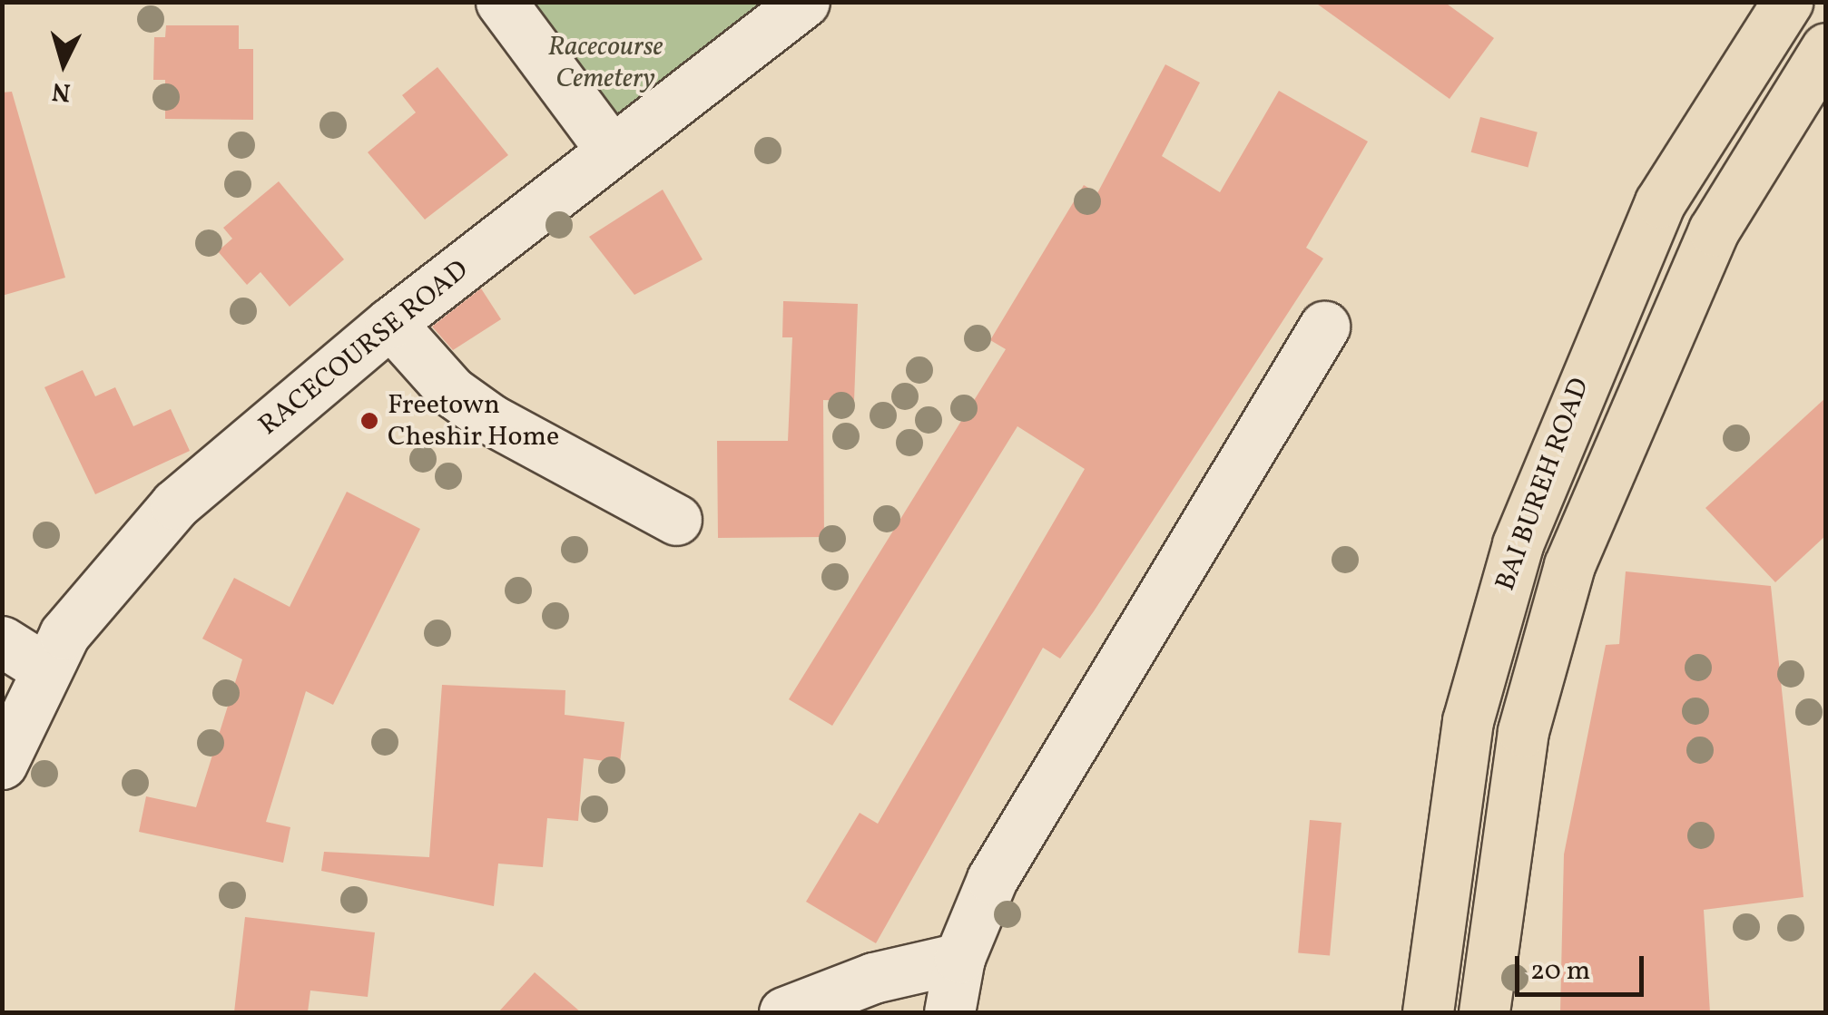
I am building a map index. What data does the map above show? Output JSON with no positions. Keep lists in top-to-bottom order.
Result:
{
  "streets": {
    "highway": ["BAI BUREH ROAD"],
    "street": ["RACECOURSE ROAD"]
  },
  "parks": ["Racecourse Cemetery"],
  "places": ["Freetown Cheshir Home"],
  "scale_bar": "20 m",
  "north": "bottom"
}
